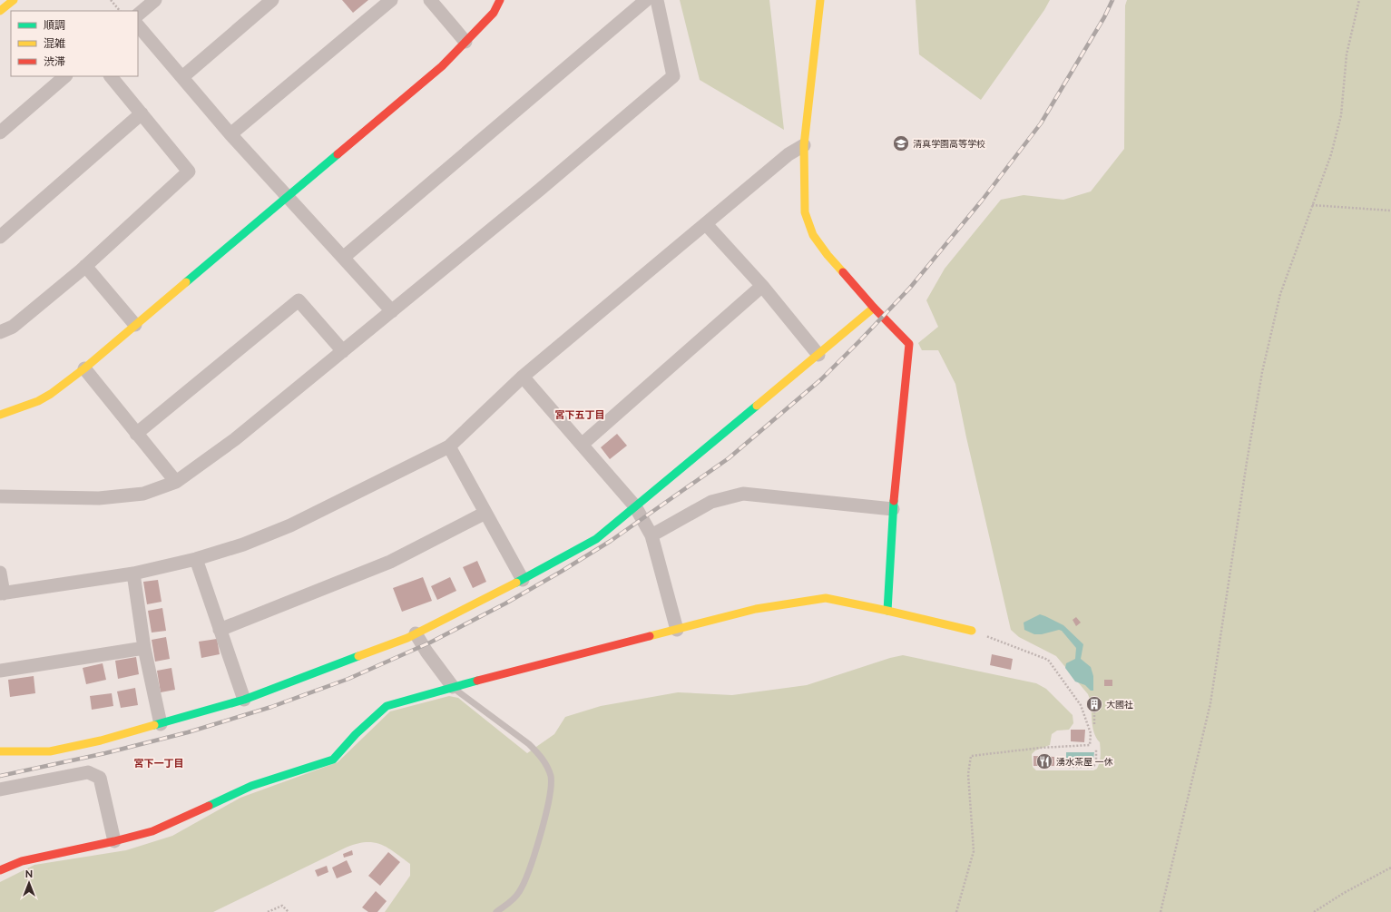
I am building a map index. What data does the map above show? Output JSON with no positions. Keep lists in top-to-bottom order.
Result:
{
  "districts": ["宮下五丁目", "宮下一丁目"],
  "places": {
    "school or university": ["清真学園高等学校"],
    "building": ["大國社"],
    "restaurant": ["湧水茶屋 一休"]
  },
  "legend": ["順調", "混雑", "渋滞"],
  "north": "top"
}
